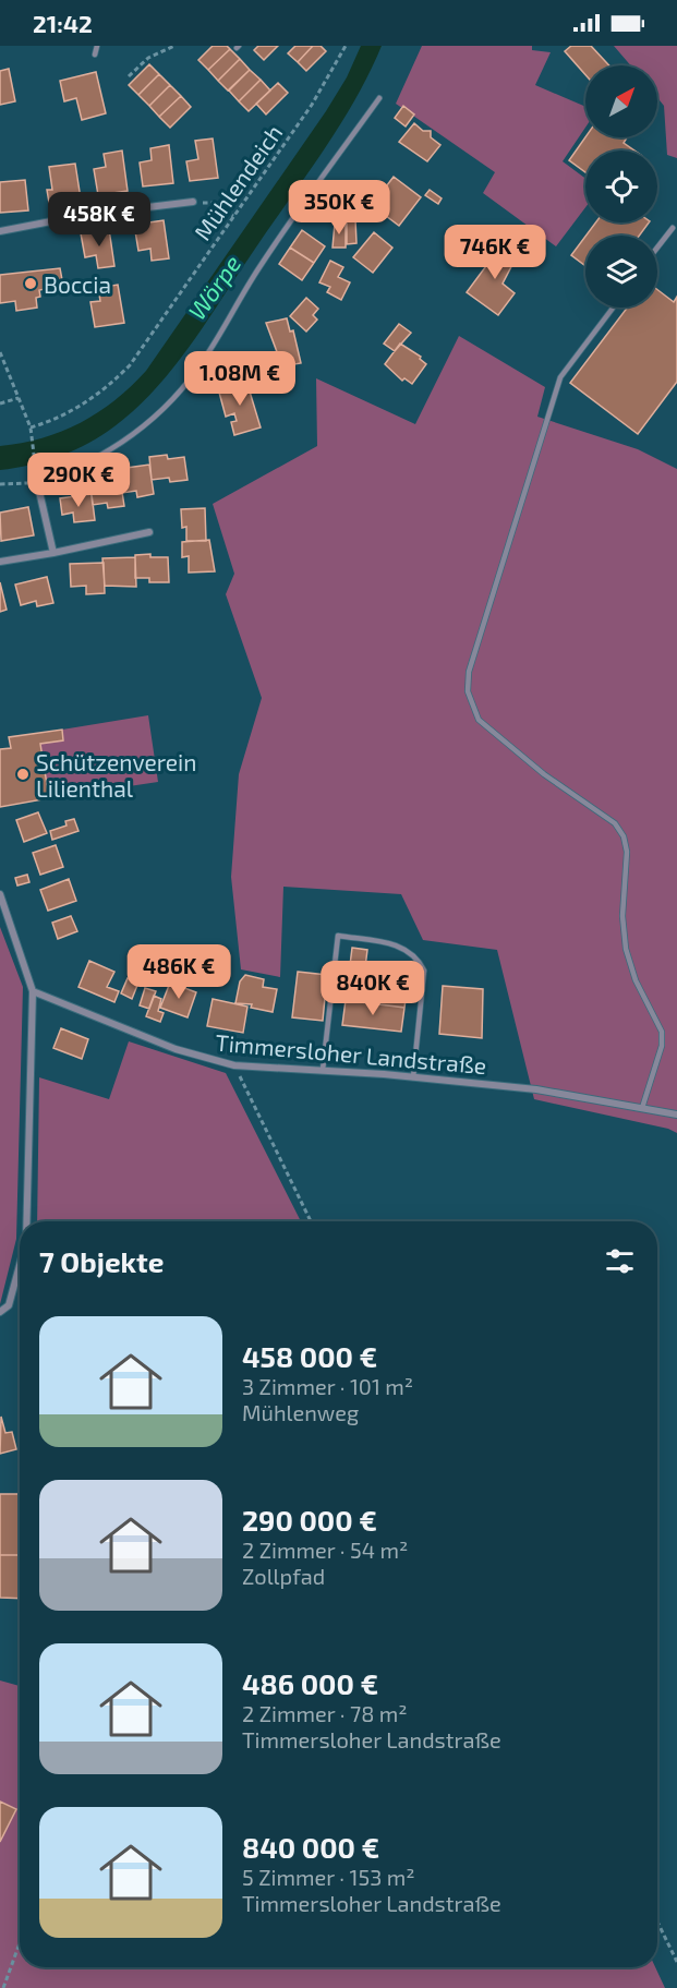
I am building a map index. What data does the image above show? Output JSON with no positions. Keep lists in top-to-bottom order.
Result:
{
  "streets": {
    "street": ["Timmersloher Landstraße"],
    "path": ["Mühlendeich"]
  },
  "water": ["Wörpe"],
  "places": ["Boccia", "Schützenverein Lilienthal"],
  "north": "top right",
  "page": {
    "status": "21:42",
    "price": [
      "350K €",
      "458K €",
      "746K €",
      "1.08M €",
      "290K €",
      "486K €",
      "840K €"
    ],
    "heading": "7 Objekte",
    "list": [
      {
        "name": "458 000 €",
        "note": "3 Zimmer · 101 m² · Mühlenweg"
      },
      {
        "name": "290 000 €",
        "note": "2 Zimmer · 54 m² · Zollpfad"
      },
      {
        "name": "486 000 €",
        "note": "2 Zimmer · 78 m² · Timmersloher Landstraße"
      },
      {
        "name": "840 000 €",
        "note": "5 Zimmer · 153 m² · Timmersloher Landstraße"
      }
    ]
  }
}
